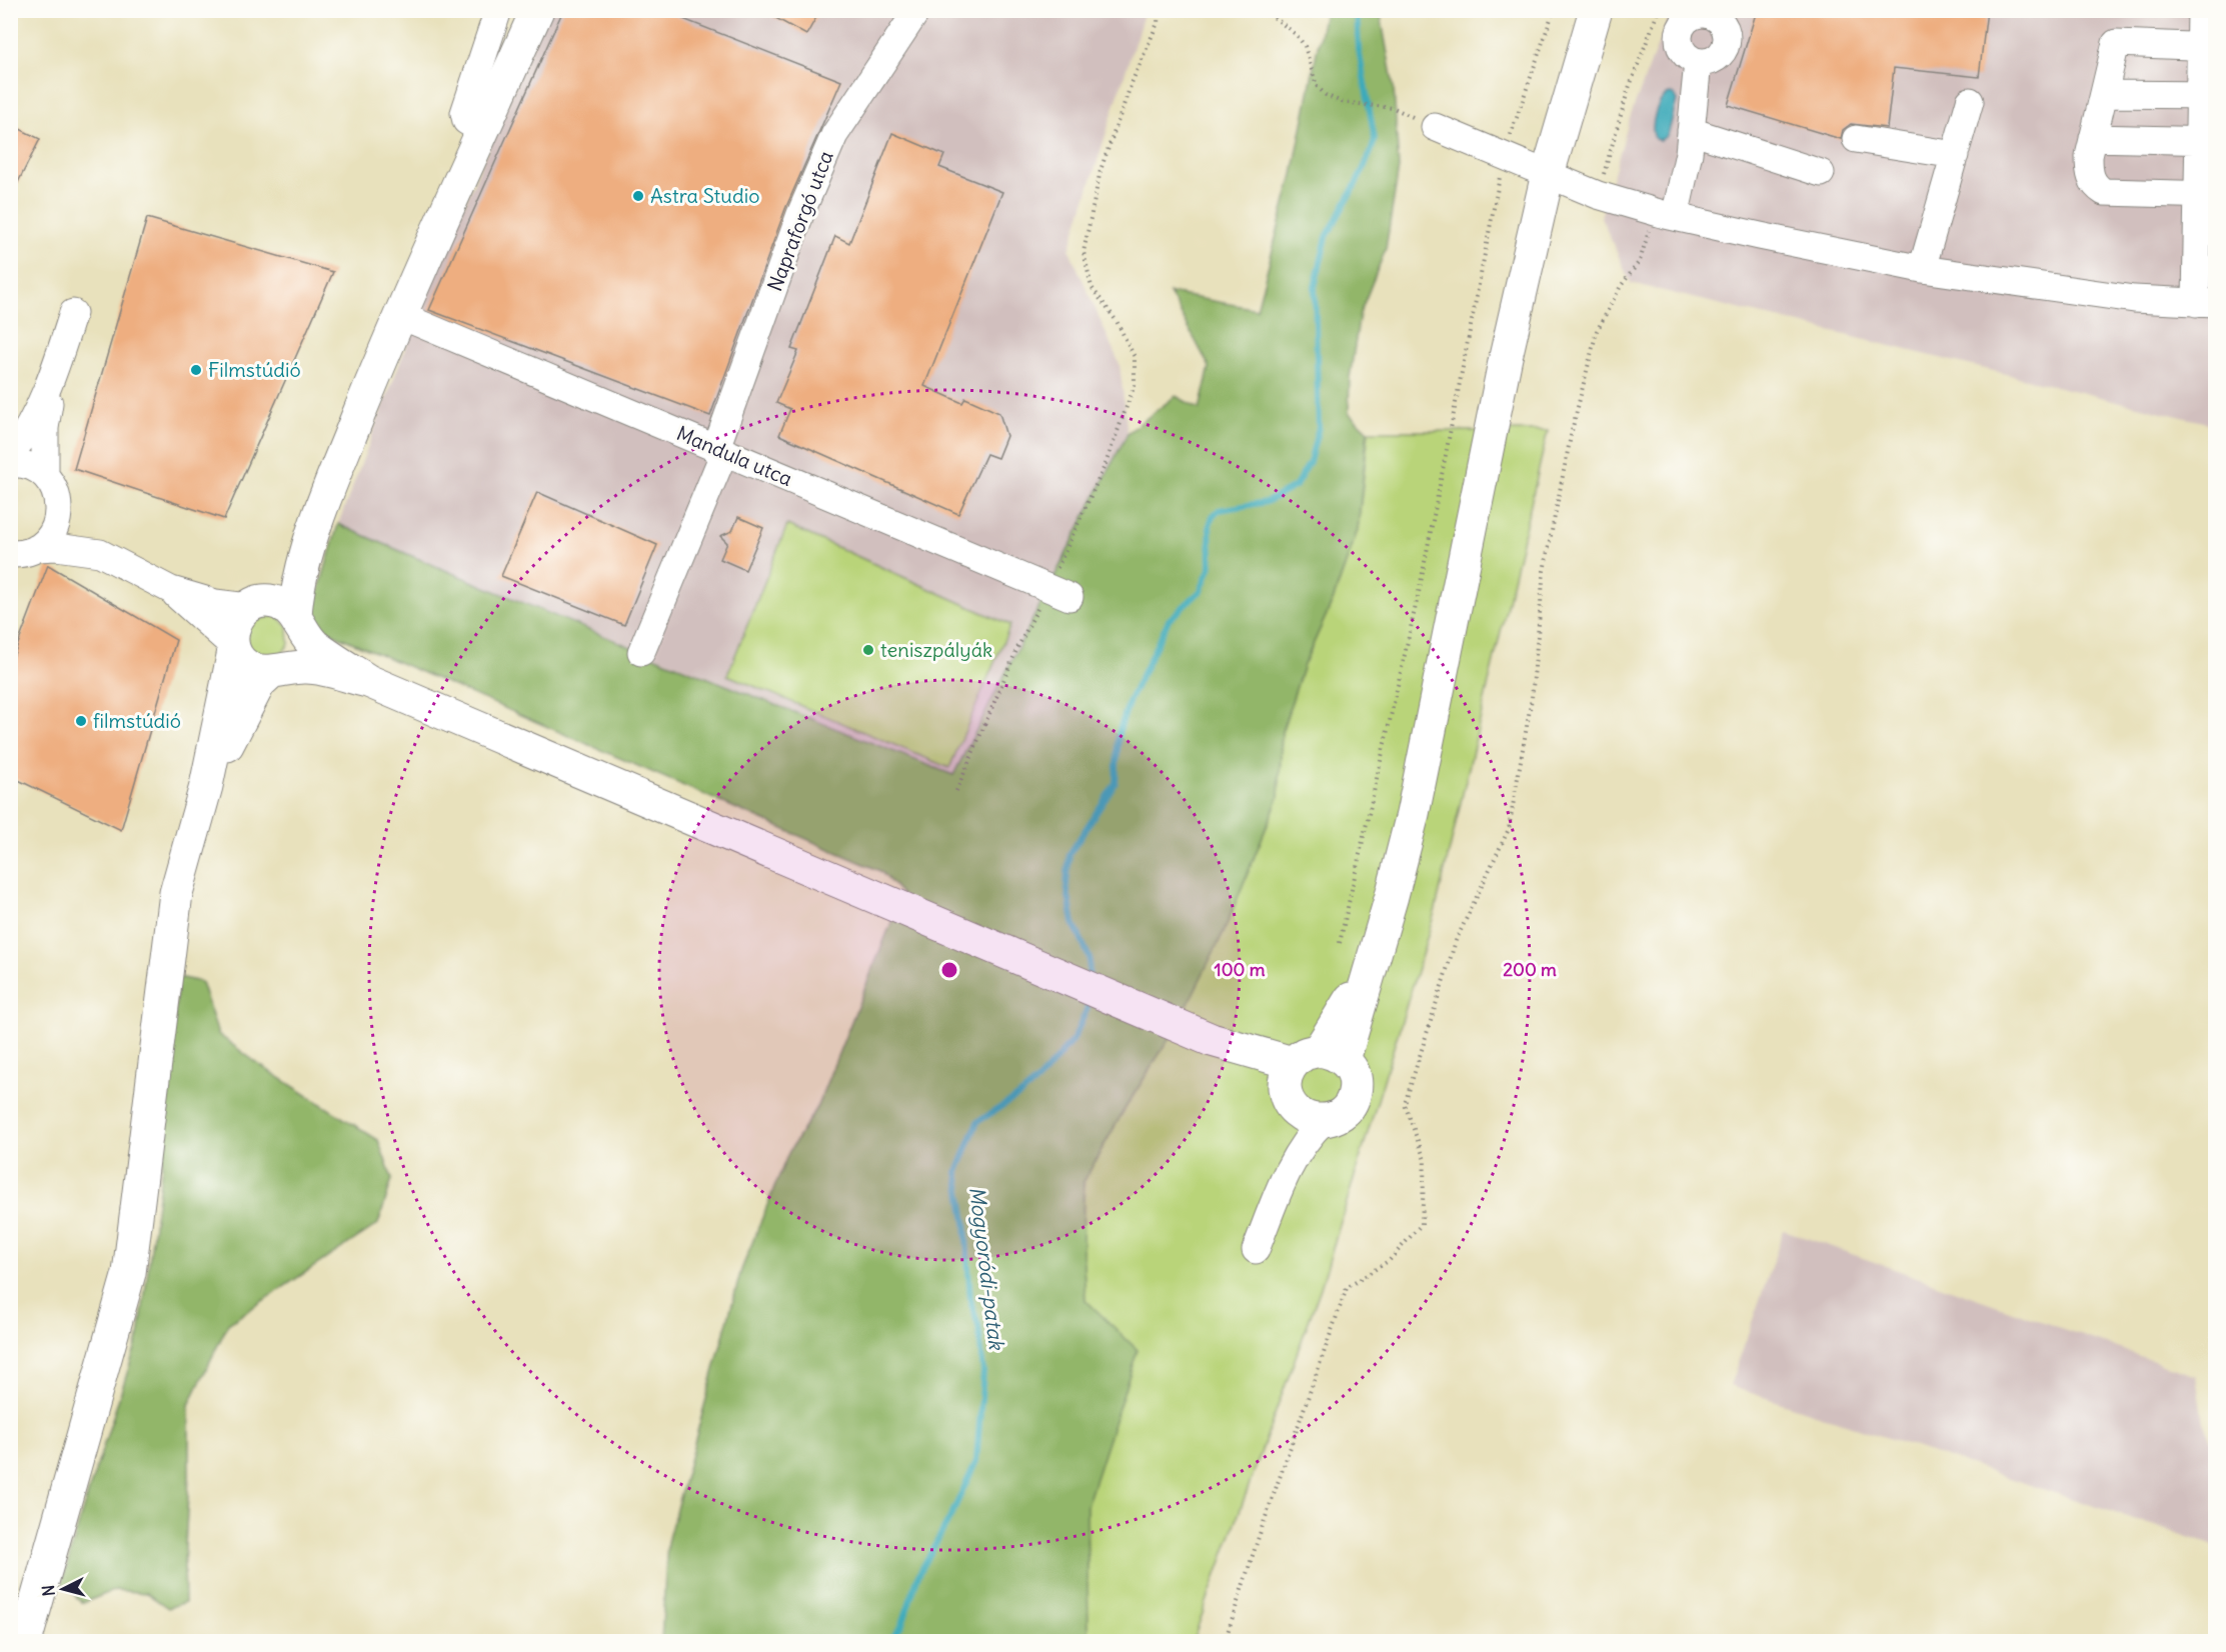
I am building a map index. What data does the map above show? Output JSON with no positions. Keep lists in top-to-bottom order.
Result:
{
  "streets": {
    "street": ["Napraforgó utca", "Mandula utca"]
  },
  "crossings": [
    ["Napraforgó utca", "Mandula utca"]
  ],
  "water": ["Mogyoródi-patak"],
  "places": [
    "Astra Studio",
    "Filmstúdió",
    "teniszpályák",
    "filmstúdió"
  ],
  "north": "left",
  "rings": ["100 m", "200 m"]
}
